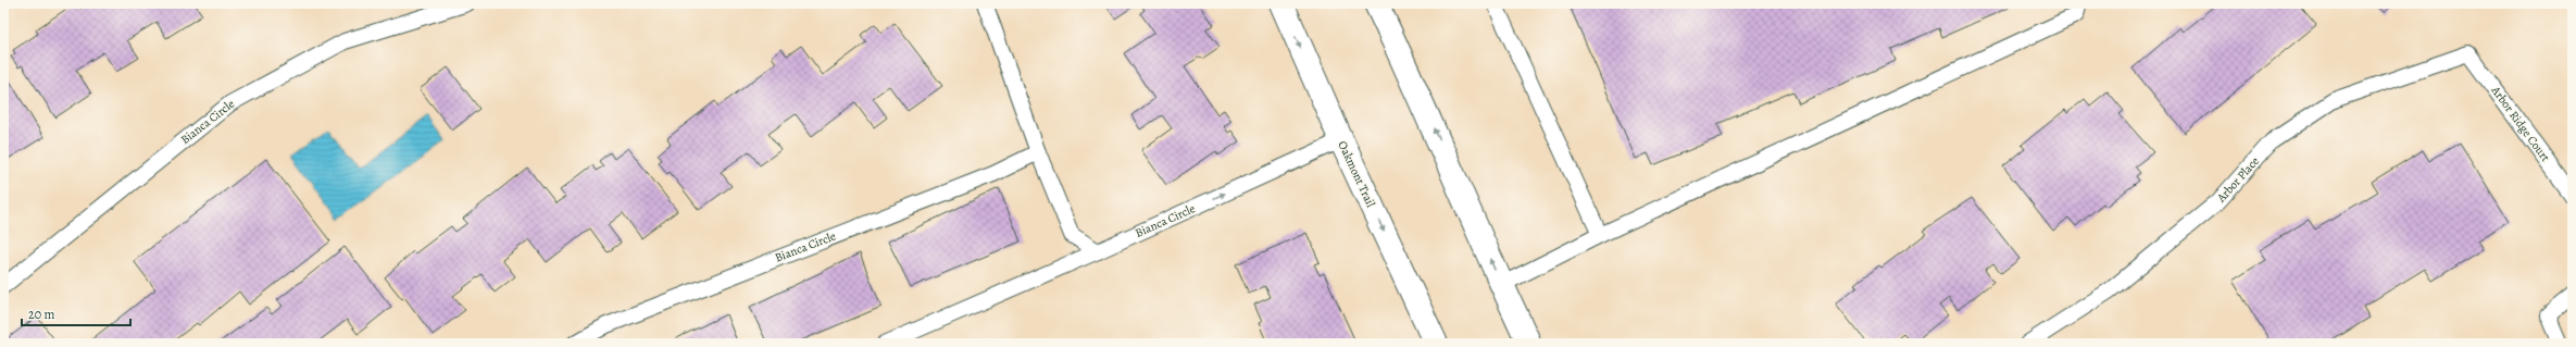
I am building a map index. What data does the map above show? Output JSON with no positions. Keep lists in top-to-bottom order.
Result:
{
  "streets": {
    "street": ["Oakmont Trail"],
    "lane": ["Bianca Circle", "Arbor Ridge Court", "Arbor Place"]
  },
  "crossings": [
    ["Bianca Circle", "Oakmont Trail"],
    ["Arbor Ridge Court", "Arbor Place"]
  ],
  "scale_bar": "20 m"
}
